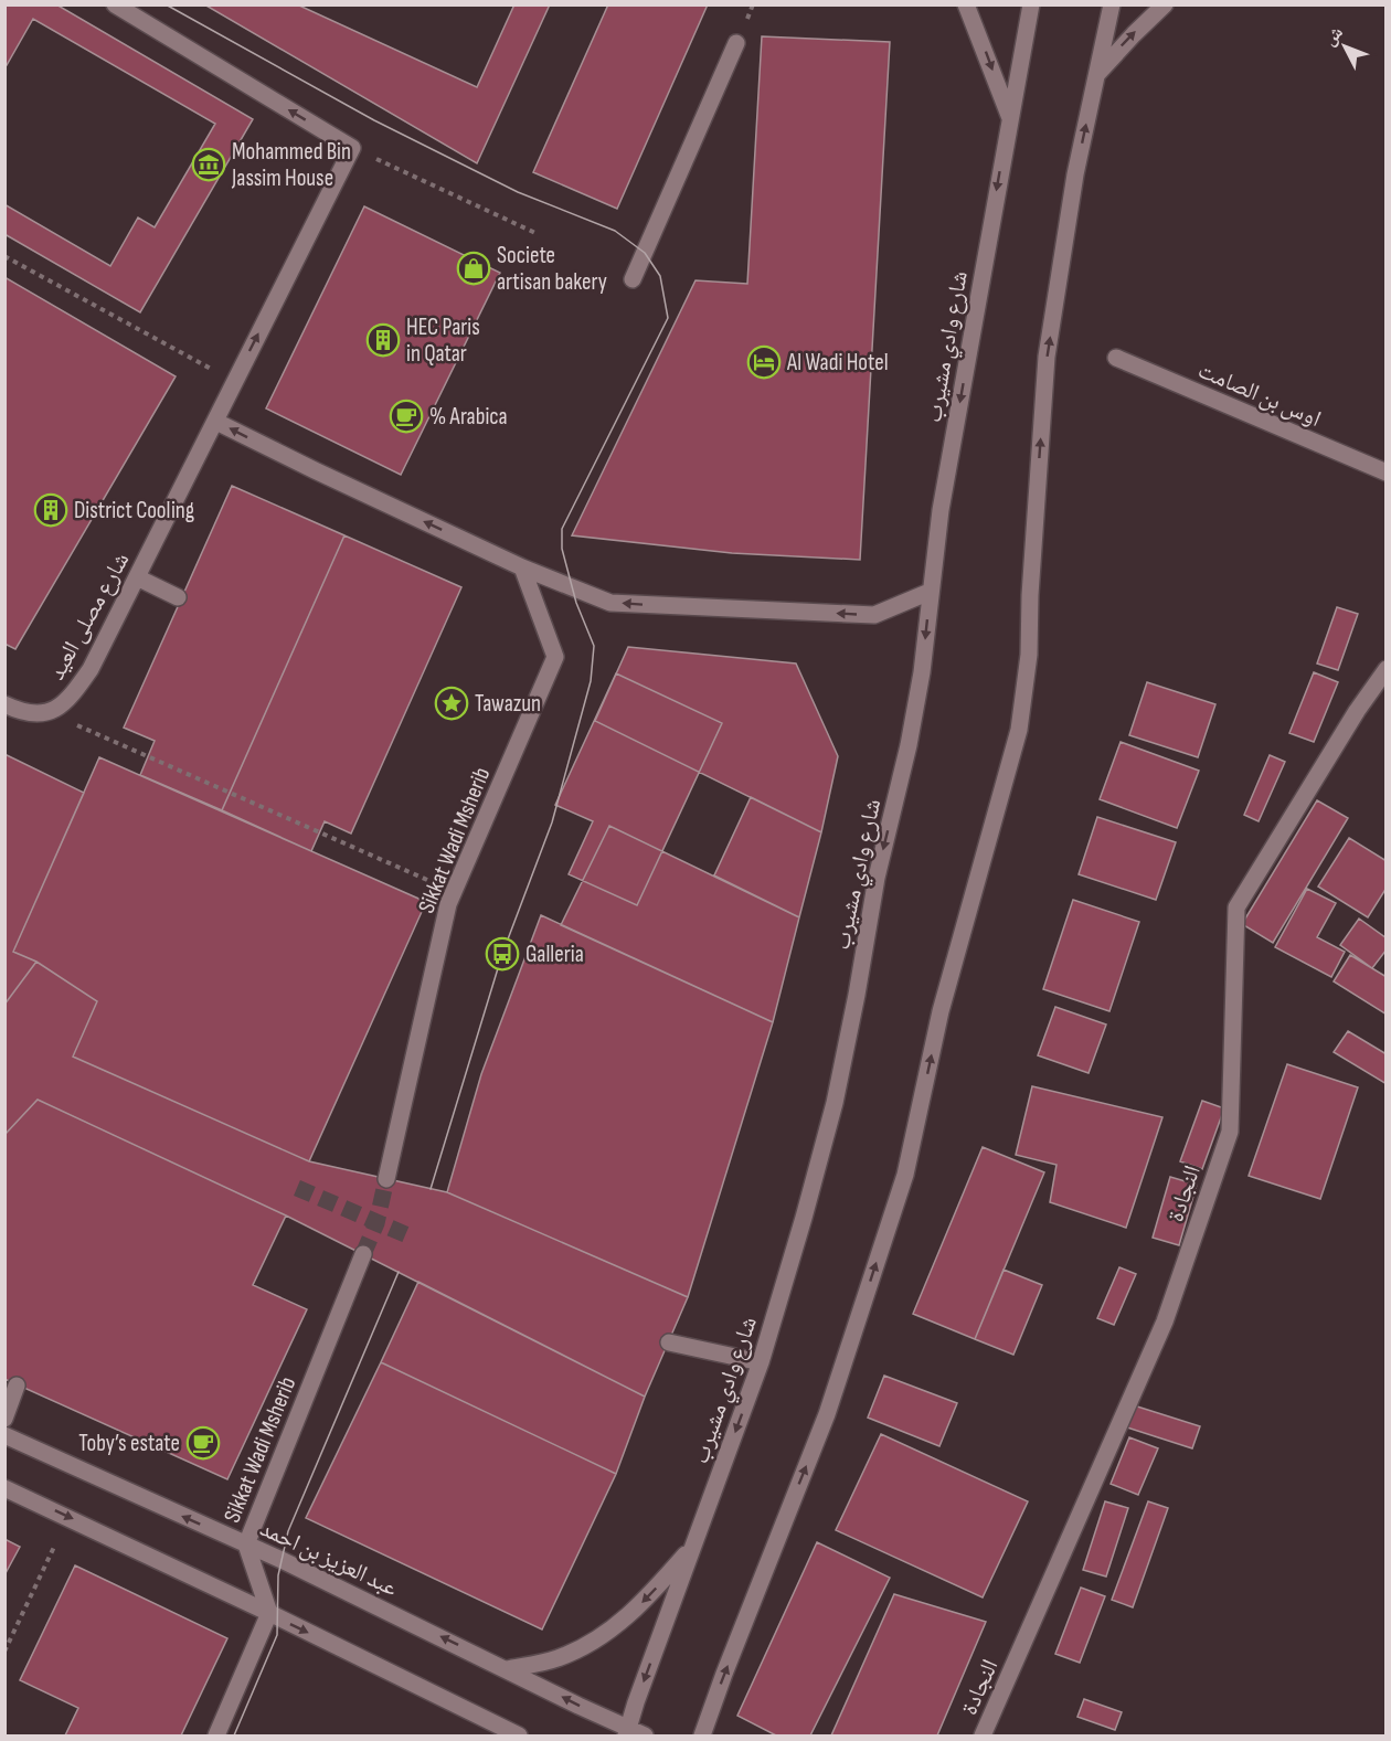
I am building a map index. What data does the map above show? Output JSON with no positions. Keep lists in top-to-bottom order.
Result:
{
  "streets": {
    "street": [
      "شارع وادي مشيرب",
      "اوس بن الصامت",
      "شارع مصلى العيد",
      "Sikkat Wadi Msherib",
      "النجادة",
      "عبد العزيز بن احمد"
    ]
  },
  "crossings": [
    ["شارع وادي مشيرب", "عبد العزيز بن احمد"],
    ["Sikkat Wadi Msherib", "عبد العزيز بن احمد"]
  ],
  "one_way": ["شارع مصلى العيد"],
  "places": {
    "museum": ["Mohammed Bin Jassim House"],
    "shop": ["Societe artisan bakery"],
    "building": ["HEC Paris in Qatar", "District Cooling"],
    "hotel": ["Al Wadi Hotel"],
    "cafe": ["% Arabica", "Toby’s estate"],
    "place": ["Tawazun"],
    "bus stop": ["Galleria"]
  },
  "north": "top left"
}
